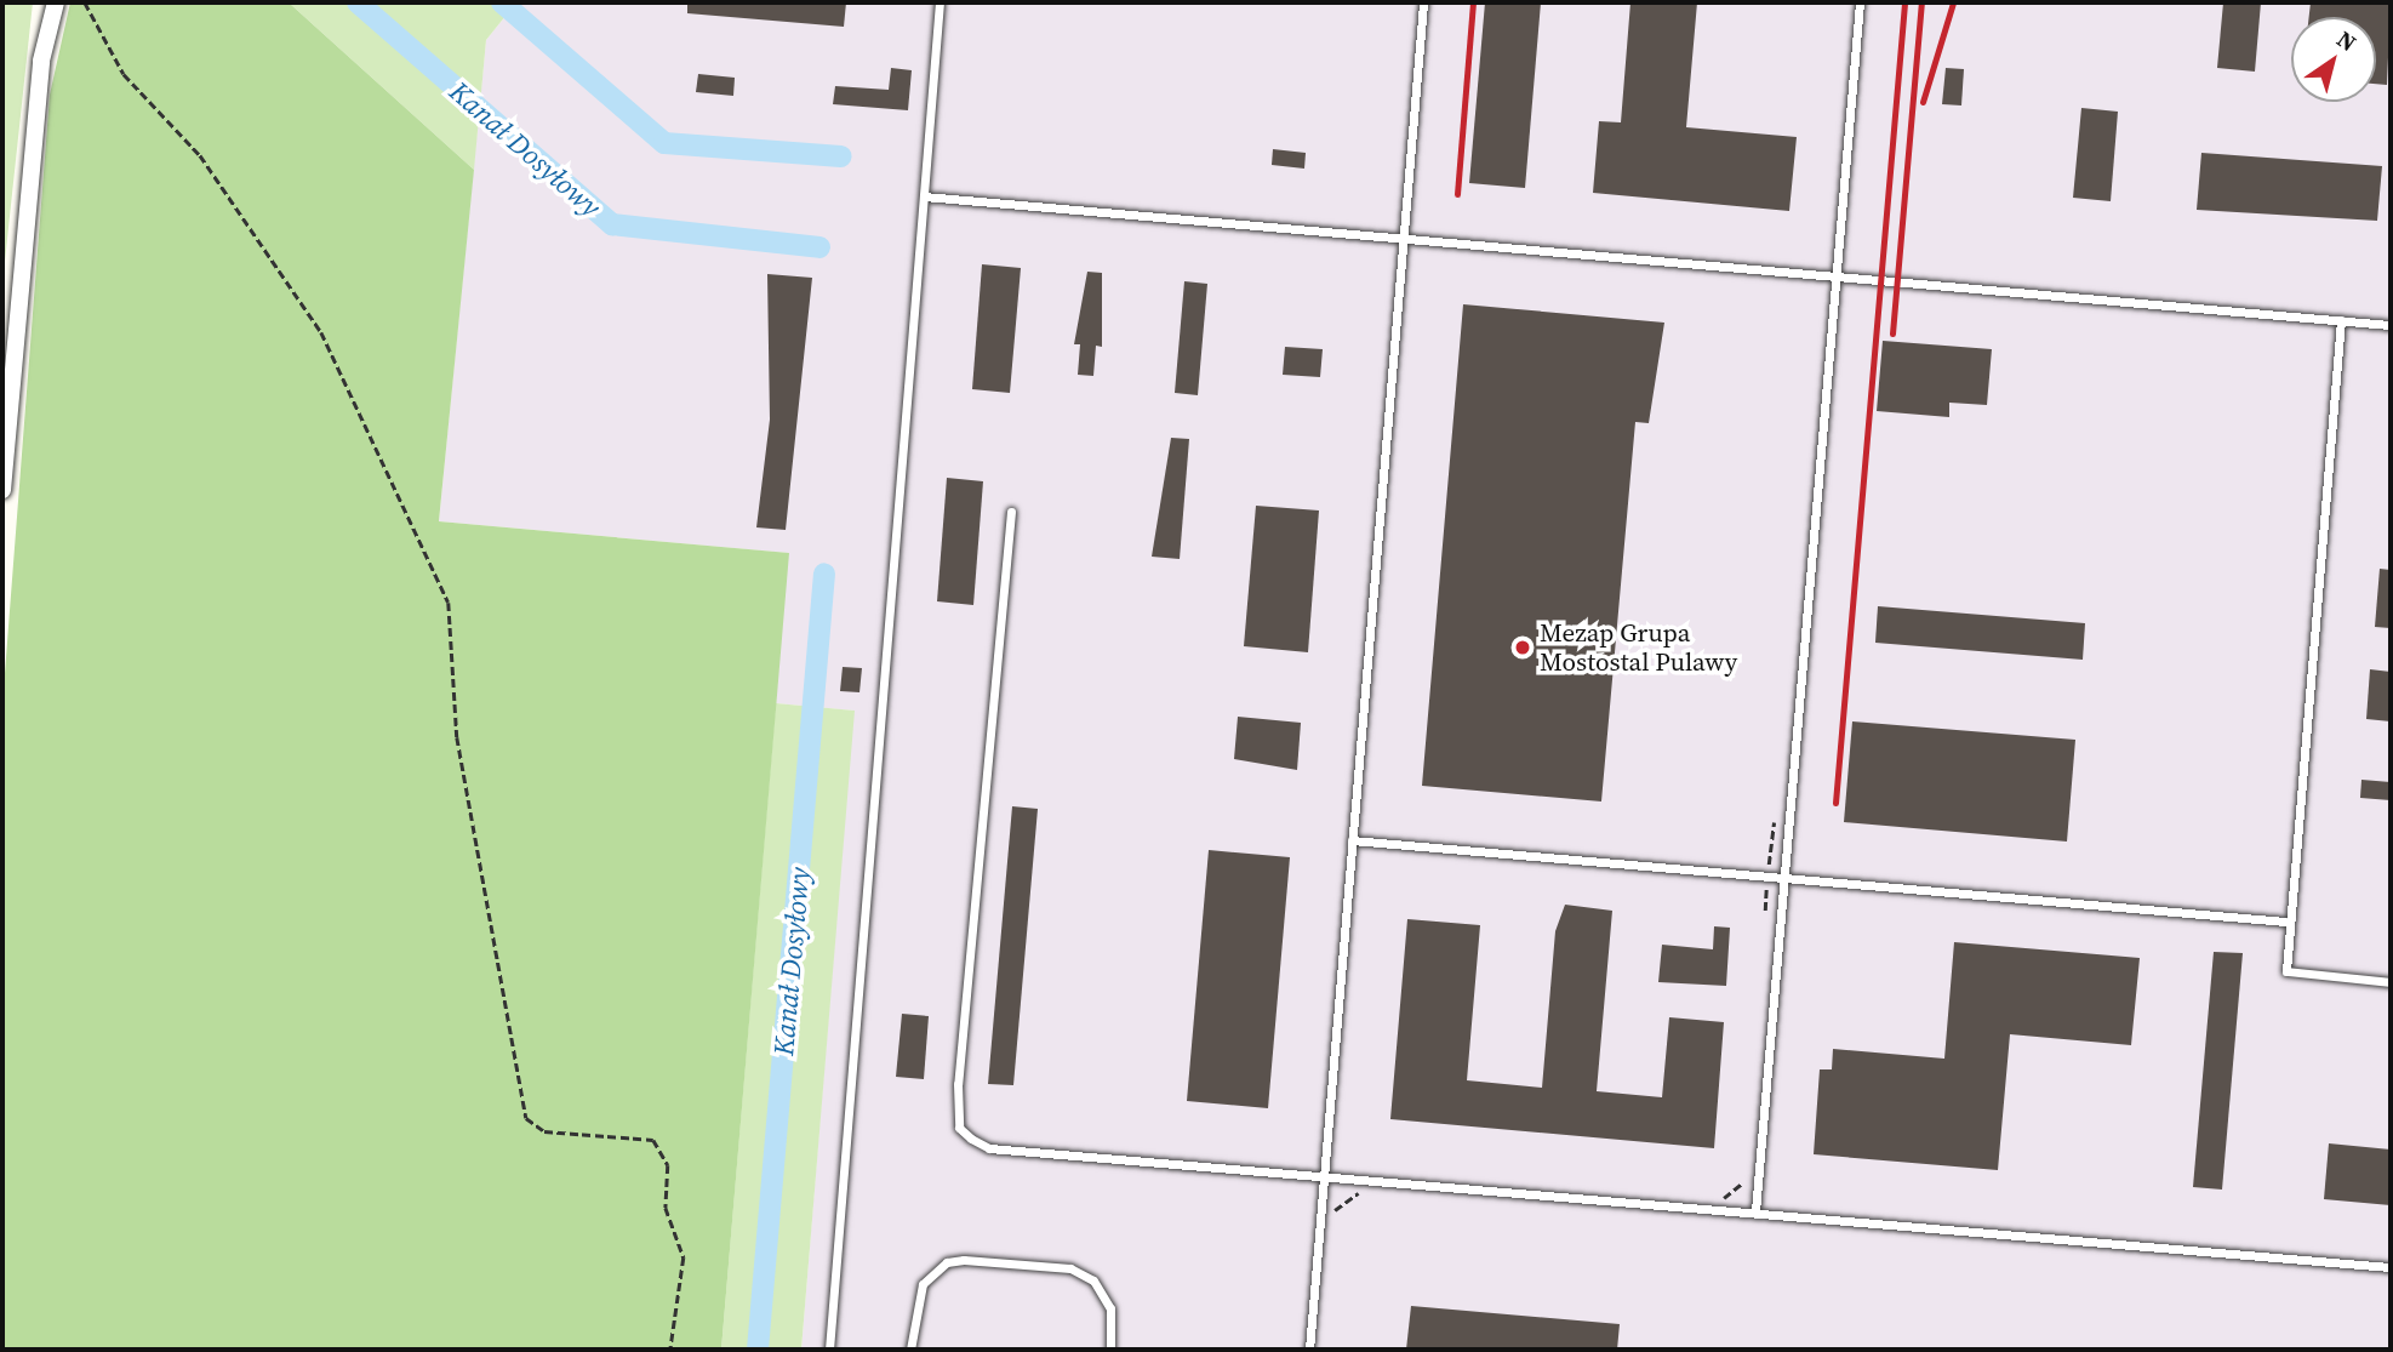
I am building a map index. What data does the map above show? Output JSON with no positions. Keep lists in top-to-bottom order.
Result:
{
  "water": ["Kanał Dosyłowy"],
  "places": ["Mezap Grupa Mostostal Pulawy"],
  "north": "top right"
}
